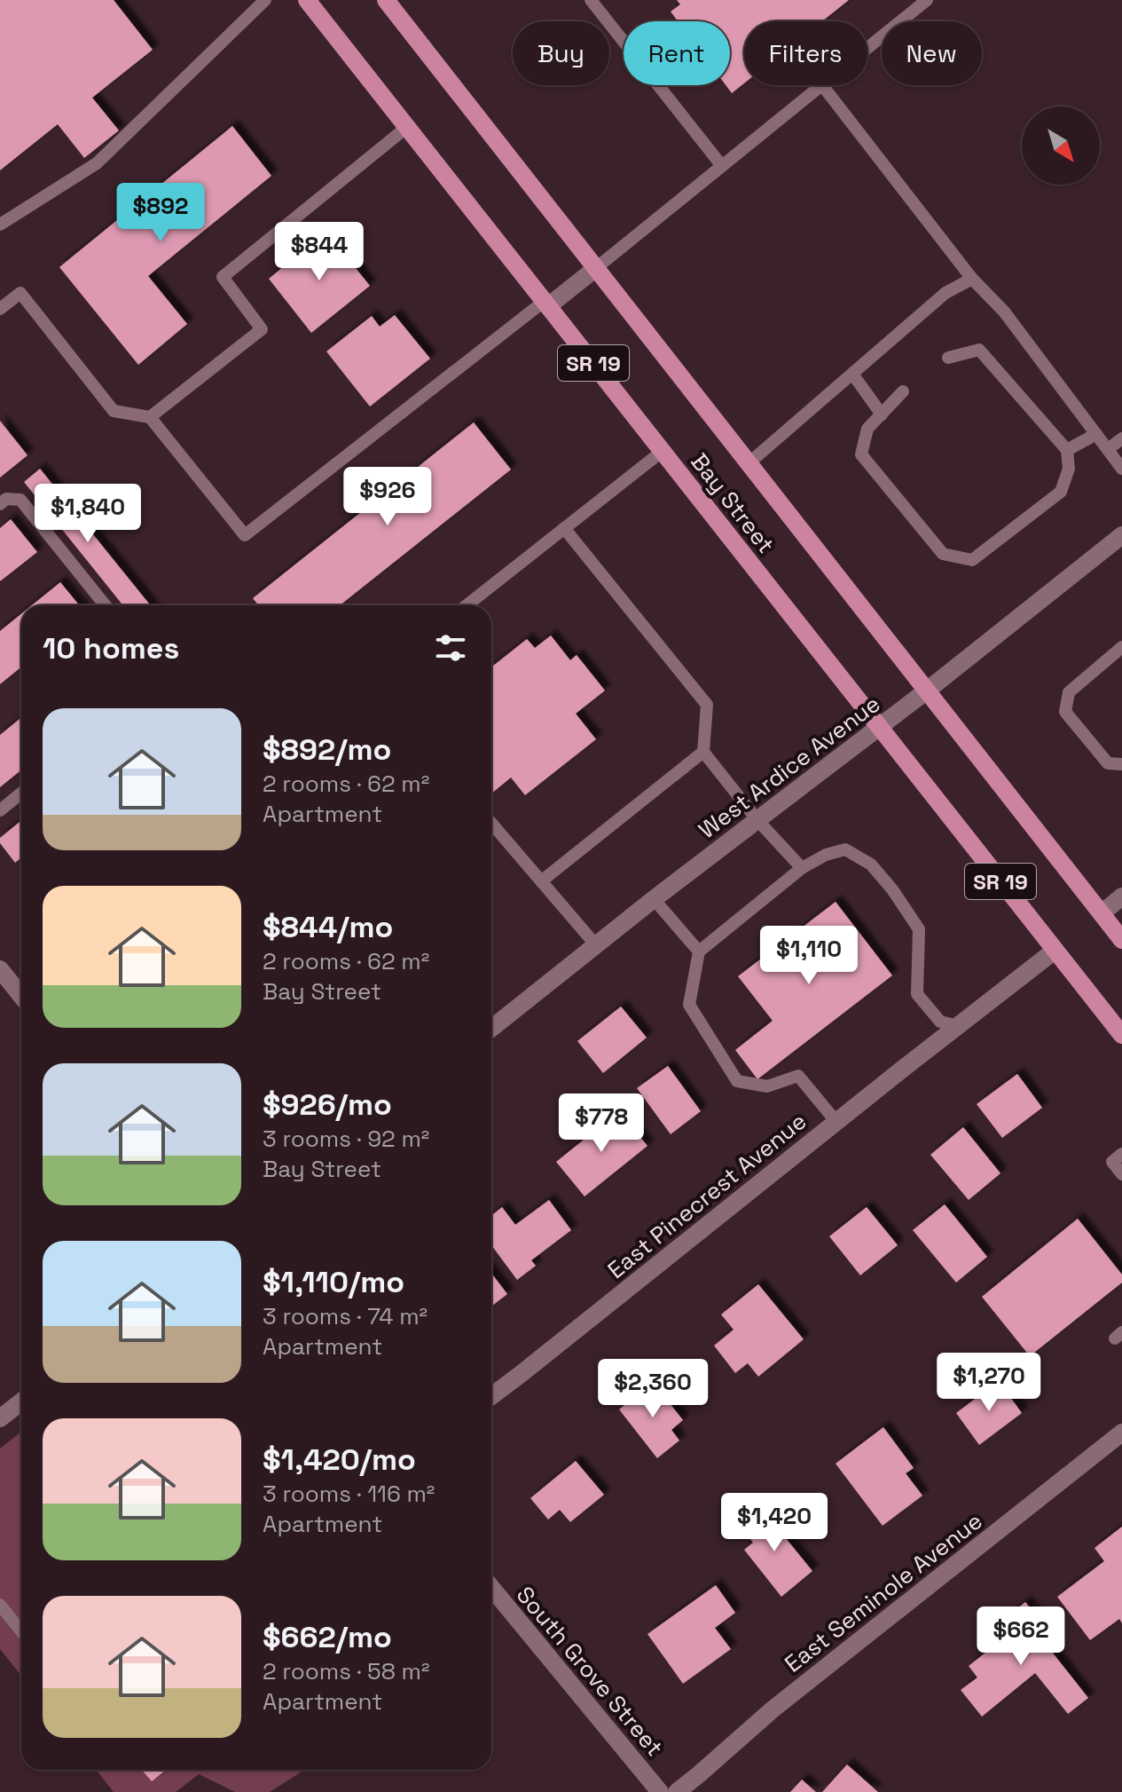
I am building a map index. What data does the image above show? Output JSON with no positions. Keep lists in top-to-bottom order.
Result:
{
  "streets": {
    "main road": ["SR 19", "Bay Street"],
    "street": [
      "West Ardice Avenue",
      "East Pinecrest Avenue",
      "East Seminole Avenue",
      "South Grove Street"
    ]
  },
  "crossings": [
    ["Bay Street", "West Ardice Avenue"],
    ["Bay Street", "East Pinecrest Avenue"]
  ],
  "north": "bottom right",
  "page": {
    "chip": [
      "Buy",
      "Rent",
      "Filters",
      "New"
    ],
    "price": [
      "$892",
      "$844",
      "$926",
      "$1,840",
      "$1,110",
      "$778",
      "$1,270",
      "$2,360",
      "$1,420",
      "$662"
    ],
    "heading": "10 homes",
    "list": [
      {
        "name": "$892/mo",
        "note": "2 rooms · 62 m² · Apartment"
      },
      {
        "name": "$844/mo",
        "note": "2 rooms · 62 m² · Bay Street"
      },
      {
        "name": "$926/mo",
        "note": "3 rooms · 92 m² · Bay Street"
      },
      {
        "name": "$1,110/mo",
        "note": "3 rooms · 74 m² · Apartment"
      },
      {
        "name": "$1,420/mo",
        "note": "3 rooms · 116 m² · Apartment"
      },
      {
        "name": "$662/mo",
        "note": "2 rooms · 58 m² · Apartment"
      }
    ]
  }
}
